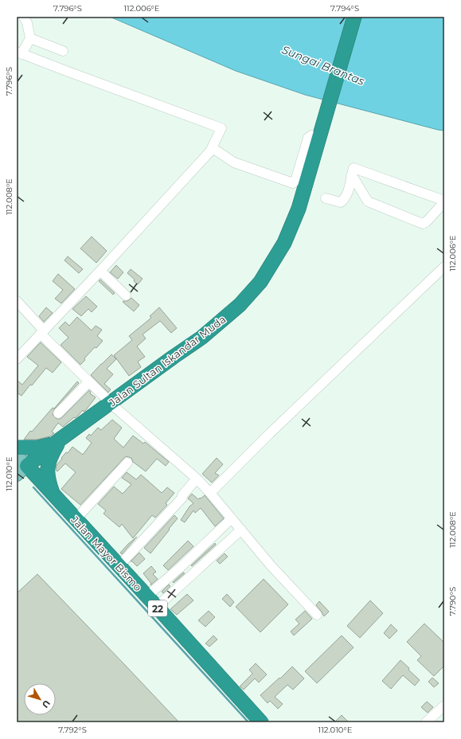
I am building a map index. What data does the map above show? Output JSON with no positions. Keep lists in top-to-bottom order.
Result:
{
  "streets": {
    "highway": ["Jalan Sultan Iskandar Muda", "Jalan Mayor Bismo", "22"]
  },
  "crossings": [
    ["Jalan Sultan Iskandar Muda", "Jalan Mayor Bismo"],
    ["Jalan Sultan Iskandar Muda", "22"],
    ["Jalan Mayor Bismo", "22"]
  ],
  "water": ["Sungai Brantas"],
  "north": "bottom right",
  "coordinates": [
    "7.796°S",
    "112.006°E",
    "7.794°S",
    "112.008°E",
    "112.010°E",
    "7.790°S",
    "7.792°S"
  ]
}
